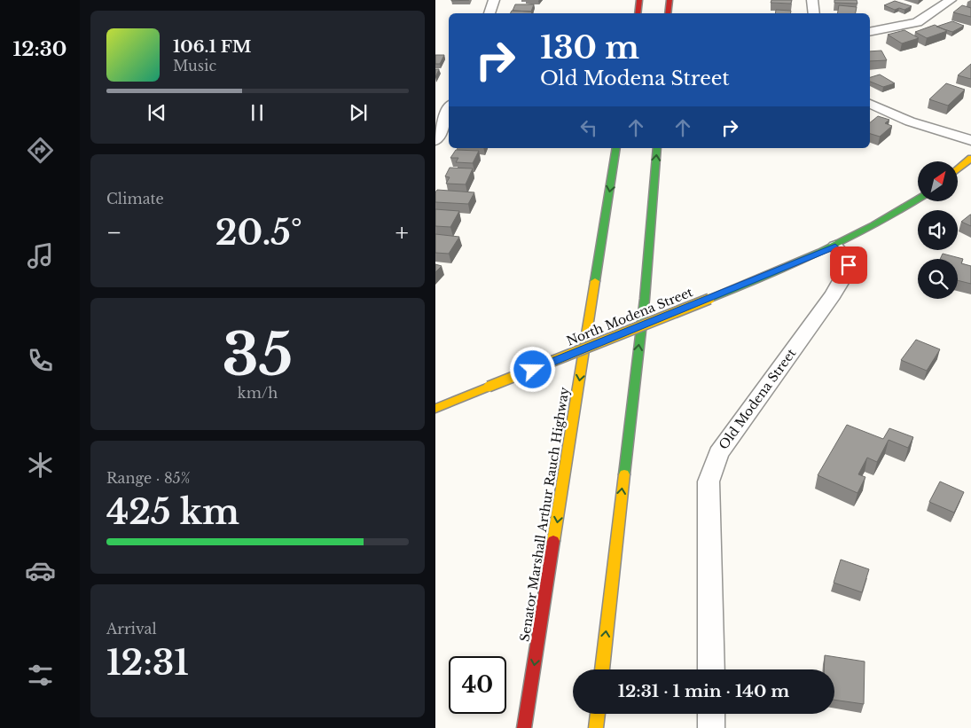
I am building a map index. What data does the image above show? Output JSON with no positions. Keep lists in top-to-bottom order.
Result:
{
  "streets": {
    "main road": ["North Modena Street", "Senator Marshall Arthur Rauch Highway"],
    "street": ["Old Modena Street"]
  },
  "crossings": [
    ["North Modena Street", "Old Modena Street"]
  ],
  "north": "top right",
  "page": {
    "tabs": "12:30",
    "turn": ["130 m", "Old Modena Street"],
    "song": ["106.1 FM", "Music"],
    "tile": [
      "Climate",
      ["35", "km/h"],
      ["Range · 85%", "425 km"],
      ["Arrival", "12:31"]
    ],
    "heat": ["−", "20.5°", "+"],
    "limit": "40",
    "trip": "12:31 · 1 min · 140 m"
  }
}
